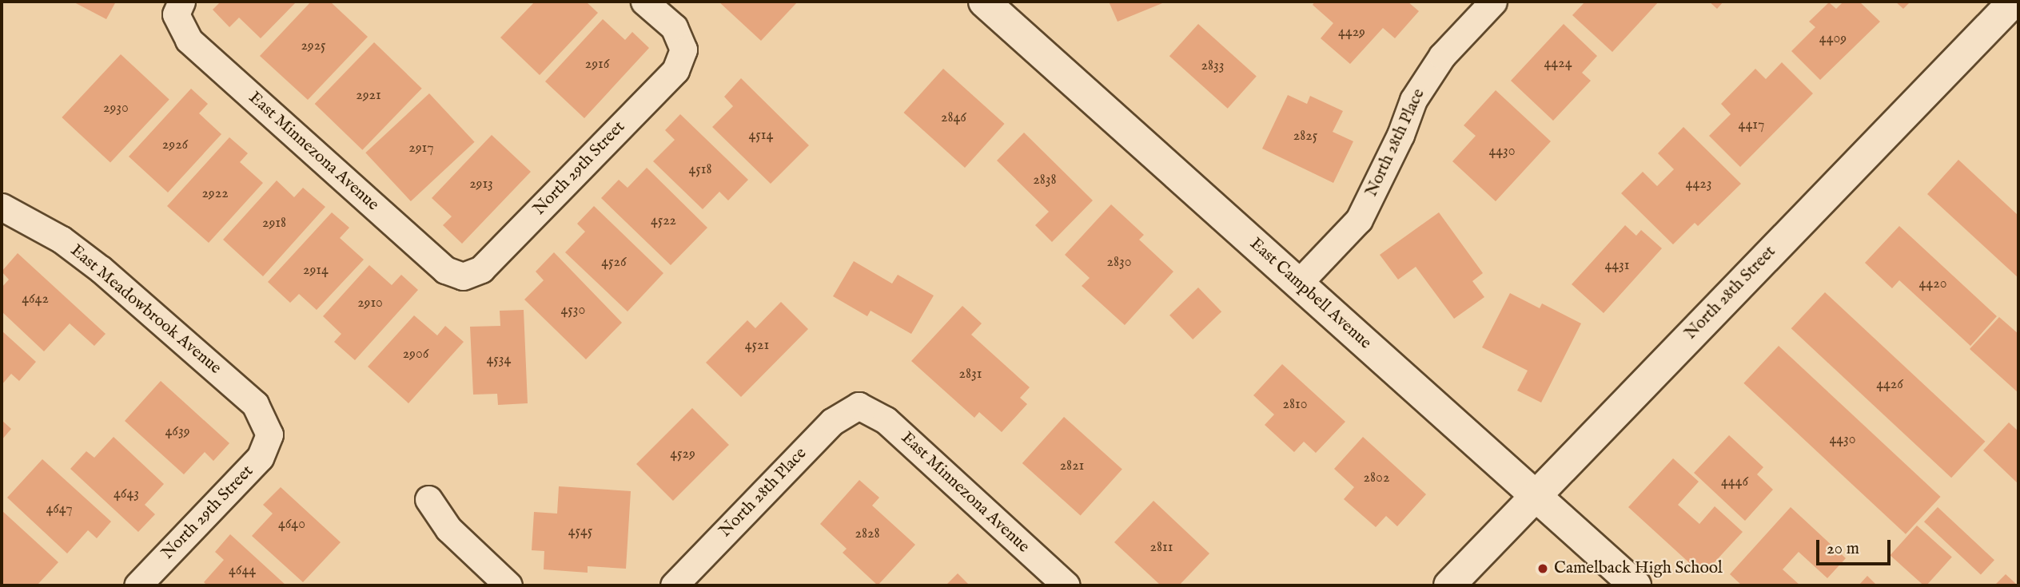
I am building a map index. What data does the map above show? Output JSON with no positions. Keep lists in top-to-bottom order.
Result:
{
  "streets": {
    "street": [
      "North 28th Place",
      "East Minnezona Avenue",
      "North 29th Street",
      "North 28th Street",
      "East Campbell Avenue",
      "East Meadowbrook Avenue"
    ]
  },
  "crossings": [
    ["North 28th Place", "East Minnezona Avenue"],
    ["North 28th Place", "East Campbell Avenue"],
    ["East Minnezona Avenue", "North 29th Street"],
    ["North 29th Street", "East Meadowbrook Avenue"],
    ["North 28th Street", "East Campbell Avenue"]
  ],
  "places": ["Camelback High School"],
  "house_numbers": [
    "4429",
    "4409",
    "2925",
    "4424",
    "2916",
    "2833",
    "2921",
    "2930",
    "2846",
    "4417",
    "4514",
    "2825",
    "2926",
    "2917",
    "4430",
    "4518",
    "2838",
    "2913",
    "4423",
    "2922",
    "4522",
    "2918",
    "4526",
    "2830",
    "4431",
    "2914",
    "4420",
    "4642",
    "2910",
    "4530",
    "4521",
    "2906",
    "4534",
    "2831",
    "4426",
    "2810",
    "4639",
    "4430",
    "4529",
    "2821",
    "2802",
    "4446",
    "4643",
    "4647",
    "4640",
    "4545",
    "2828",
    "2811",
    "4644"
  ],
  "scale_bar": "20 m"
}
